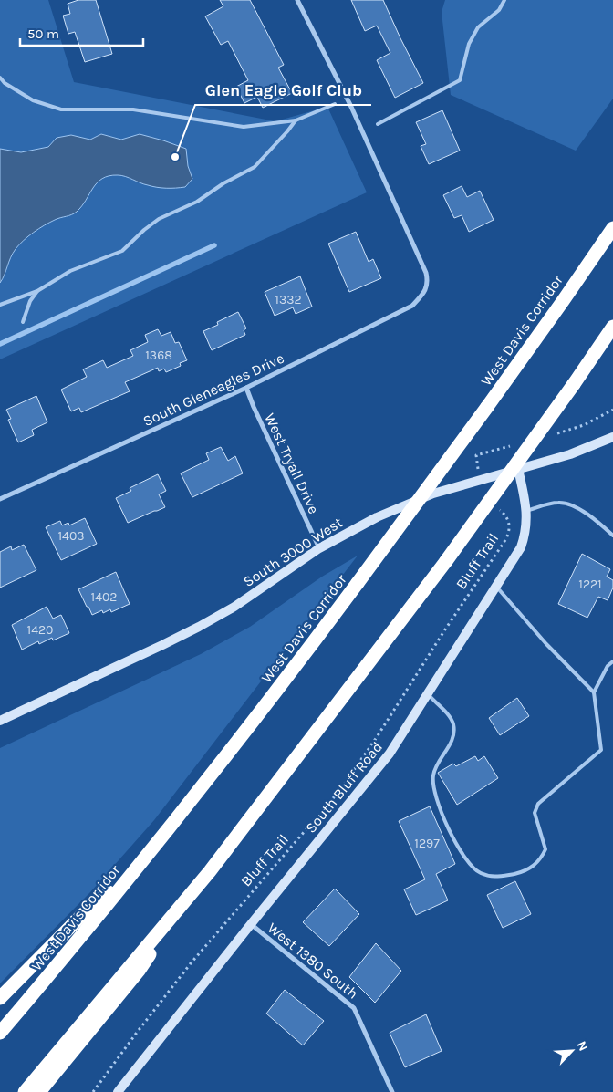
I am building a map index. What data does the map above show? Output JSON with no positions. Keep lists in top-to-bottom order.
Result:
{
  "streets": {
    "highway": ["West Davis Corridor"],
    "street": [
      "South Gleneagles Drive",
      "West Tryall Drive",
      "South 3000 West",
      "South Bluff Road",
      "West 1380 South"
    ],
    "path": ["Bluff Trail"]
  },
  "crossings": [
    ["South Gleneagles Drive", "West Tryall Drive"],
    ["West Tryall Drive", "South 3000 West"],
    ["South 3000 West", "South Bluff Road"],
    ["South Bluff Road", "West 1380 South"]
  ],
  "places": ["Glen Eagle Golf Club"],
  "house_numbers": [
    "1332",
    "1368",
    "1403",
    "1221",
    "1402",
    "1420",
    "1297"
  ],
  "scale_bar": "50 m",
  "north": "top right"
}
